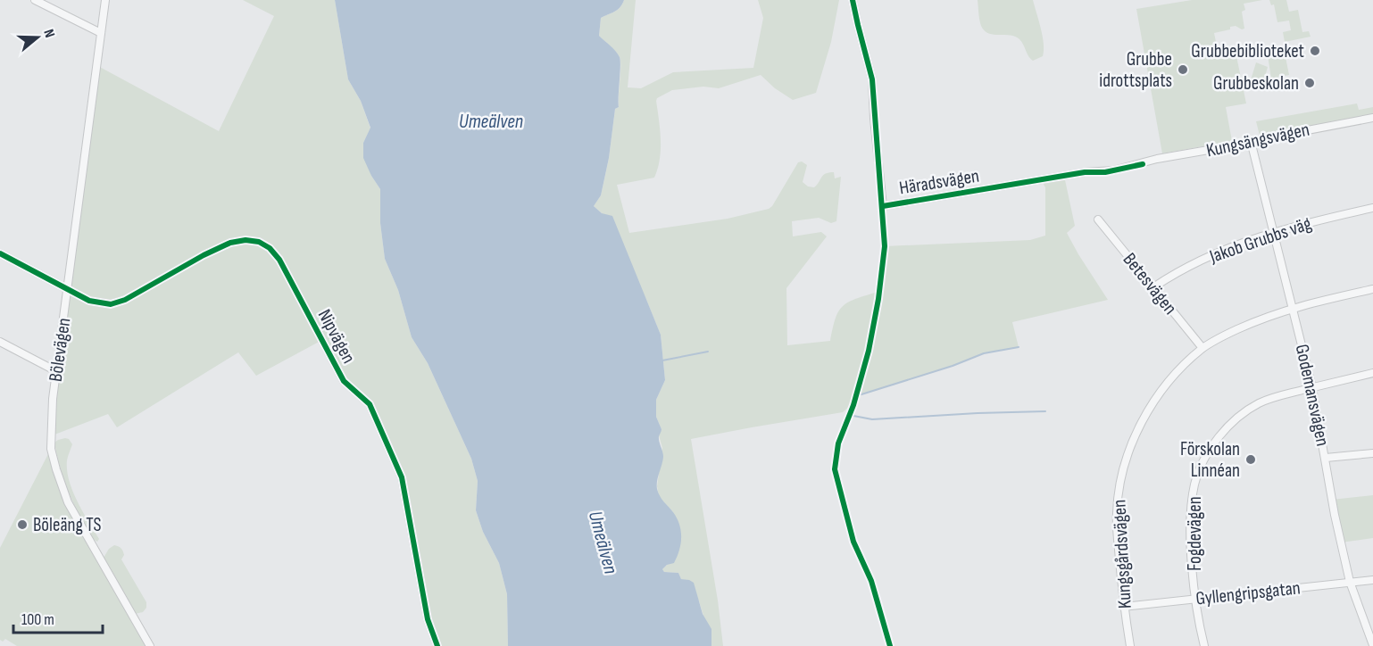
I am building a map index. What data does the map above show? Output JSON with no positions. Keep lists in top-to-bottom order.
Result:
{
  "streets": {
    "street": [
      "Kungsängsvägen",
      "Häradsvägen",
      "Jakob Grubbs väg",
      "Betesvägen",
      "Nipvägen",
      "Bölevägen",
      "Godemansvägen",
      "Fogdevägen",
      "Kungsgårdsvägen",
      "Gyllengripsgatan"
    ]
  },
  "crossings": [
    ["Kungsängsvägen", "Häradsvägen"],
    ["Kungsängsvägen", "Godemansvägen"],
    ["Jakob Grubbs väg", "Betesvägen"],
    ["Jakob Grubbs väg", "Godemansvägen"],
    ["Betesvägen", "Kungsgårdsvägen"],
    ["Nipvägen", "Bölevägen"],
    ["Godemansvägen", "Fogdevägen"],
    ["Godemansvägen", "Kungsgårdsvägen"],
    ["Godemansvägen", "Gyllengripsgatan"],
    ["Fogdevägen", "Gyllengripsgatan"],
    ["Kungsgårdsvägen", "Gyllengripsgatan"]
  ],
  "water": ["Umeälven"],
  "places": [
    "Grubbebiblioteket",
    "Grubbe idrottsplats",
    "Grubbeskolan",
    "Förskolan Linnéan",
    "Böleäng TS"
  ],
  "scale_bar": "100 m",
  "north": "right"
}
